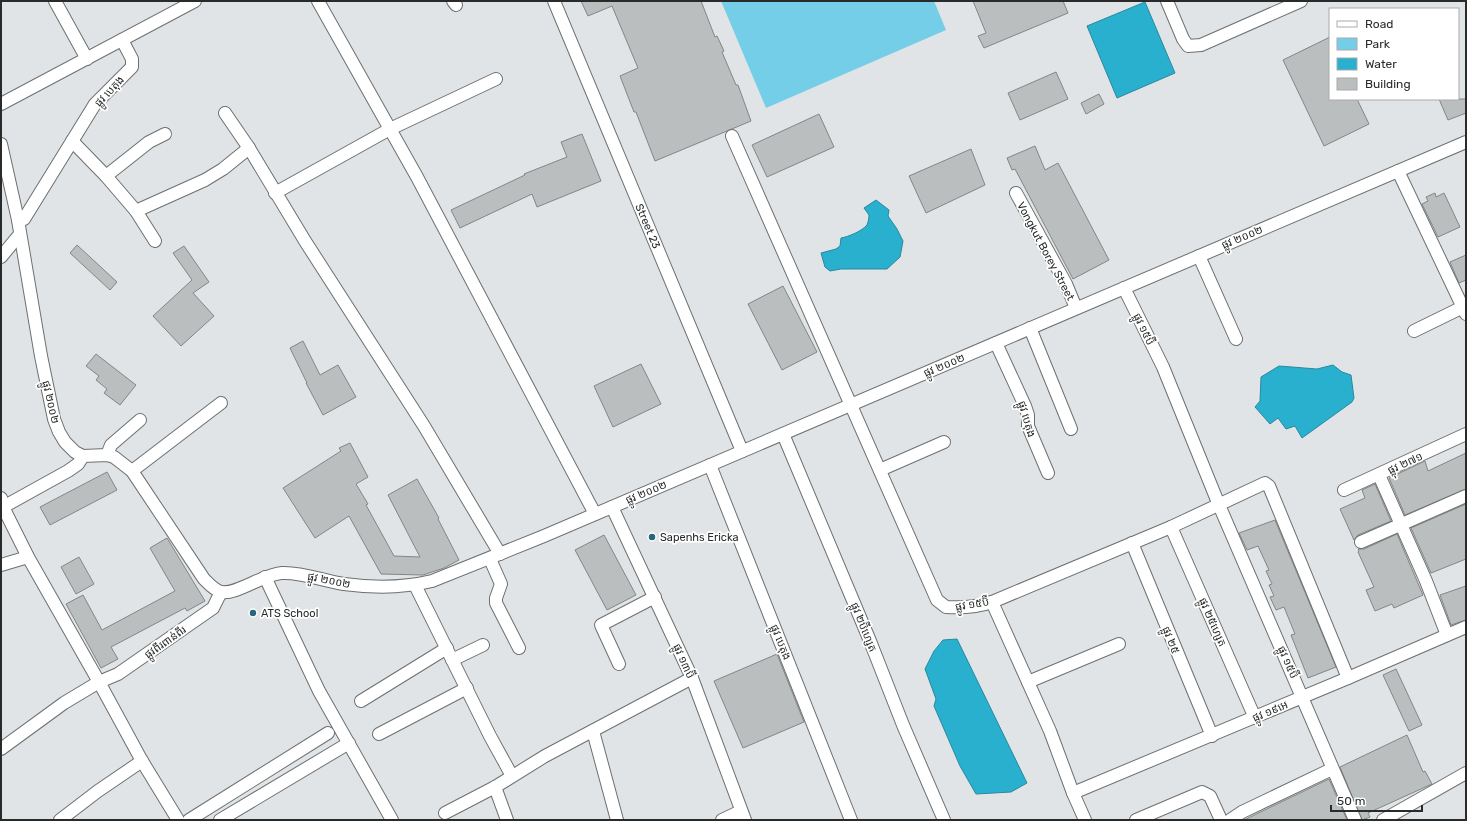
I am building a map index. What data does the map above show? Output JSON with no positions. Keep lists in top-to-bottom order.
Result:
{
  "streets": {
    "street": [
      "ផ្លូវ បេតុង",
      "Street 23",
      "ផ្លូវ ២០០២",
      "Vongkut Borey Street",
      "ផ្លូវ ១៥ប៊ី",
      "ផ្លុវ ២៧១",
      "ផ្លូវ ២៥ហ្សេត",
      "ផ្លូវ ២ប៊ីហ្សេត",
      "ផ្លូវ ២៥",
      "ផ្លូវពីរពាន់ពីរ",
      "ផ្លូវ ១៣ប៊ី",
      "ផ្លូវ ១៩អេ"
    ]
  },
  "crossings": [
    ["ផ្លូវ បេតុង", "ផ្លូវ ២០០២"],
    ["Street 23", "ផ្លូវ ២០០២"],
    ["ផ្លូវ ២០០២", "Vongkut Borey Street"],
    ["ផ្លូវ ២០០២", "ផ្លូវ ១៥ប៊ី"],
    ["ផ្លូវ ២០០២", "ផ្លូវ ២ប៊ីហ្សេត"],
    ["ផ្លូវ ២០០២", "ផ្លូវពីរពាន់ពីរ"],
    ["ផ្លូវ ២០០២", "ផ្លូវ ១៣ប៊ី"],
    ["ផ្លូវ ១៥ប៊ី", "ផ្លូវ ២៥ហ្សេត"],
    ["ផ្លូវ ១៥ប៊ី", "ផ្លូវ ២៥"],
    ["ផ្លូវ ១៥ប៊ី", "ផ្លូវ ១៩អេ"],
    ["ផ្លូវ ២៥ហ្សេត", "ផ្លូវ ១៩អេ"],
    ["ផ្លូវ ២៥", "ផ្លូវ ១៩អេ"]
  ],
  "places": ["Sapenhs Ericka", "ATS School"],
  "legend": [
    "Road",
    "Park",
    "Water",
    "Building"
  ],
  "scale_bar": "50 m"
}
